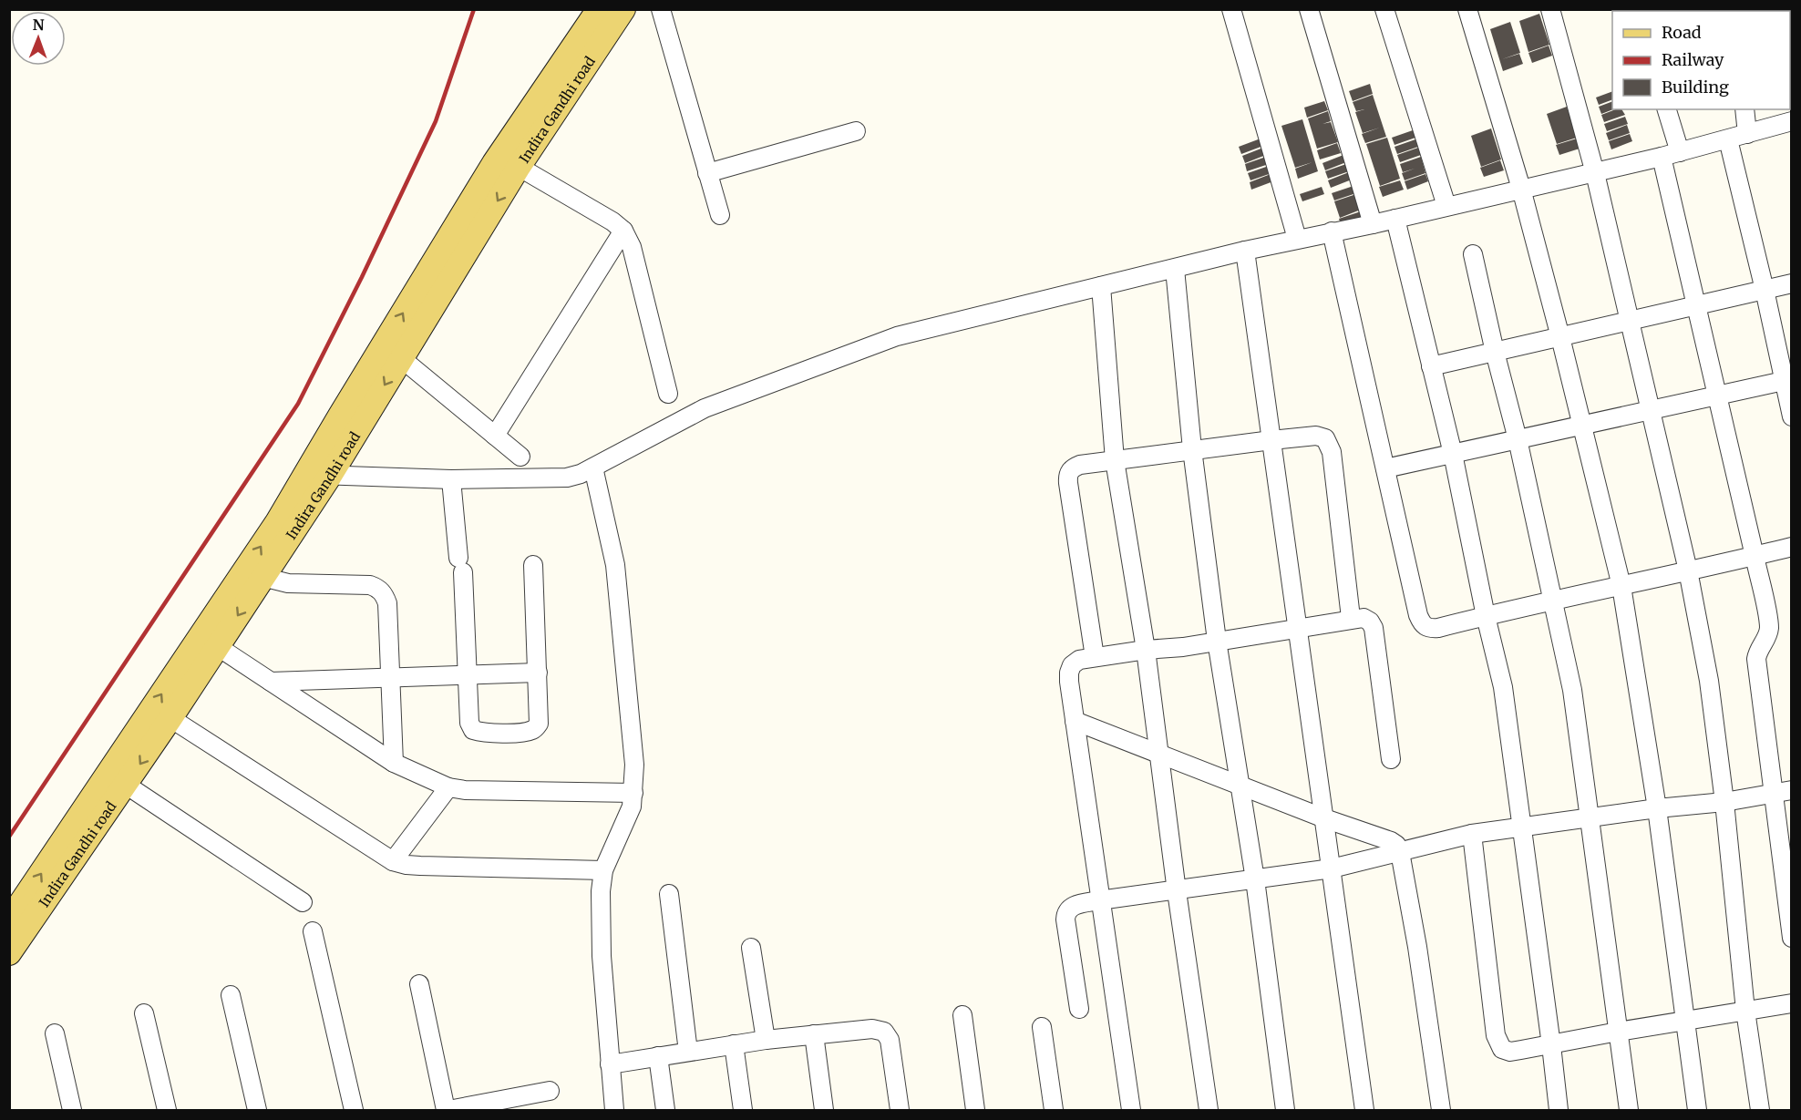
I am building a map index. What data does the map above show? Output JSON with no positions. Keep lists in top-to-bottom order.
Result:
{
  "streets": {
    "main road": ["Indira Gandhi road"]
  },
  "legend": ["Road", "Railway", "Building"],
  "north": "top"
}
